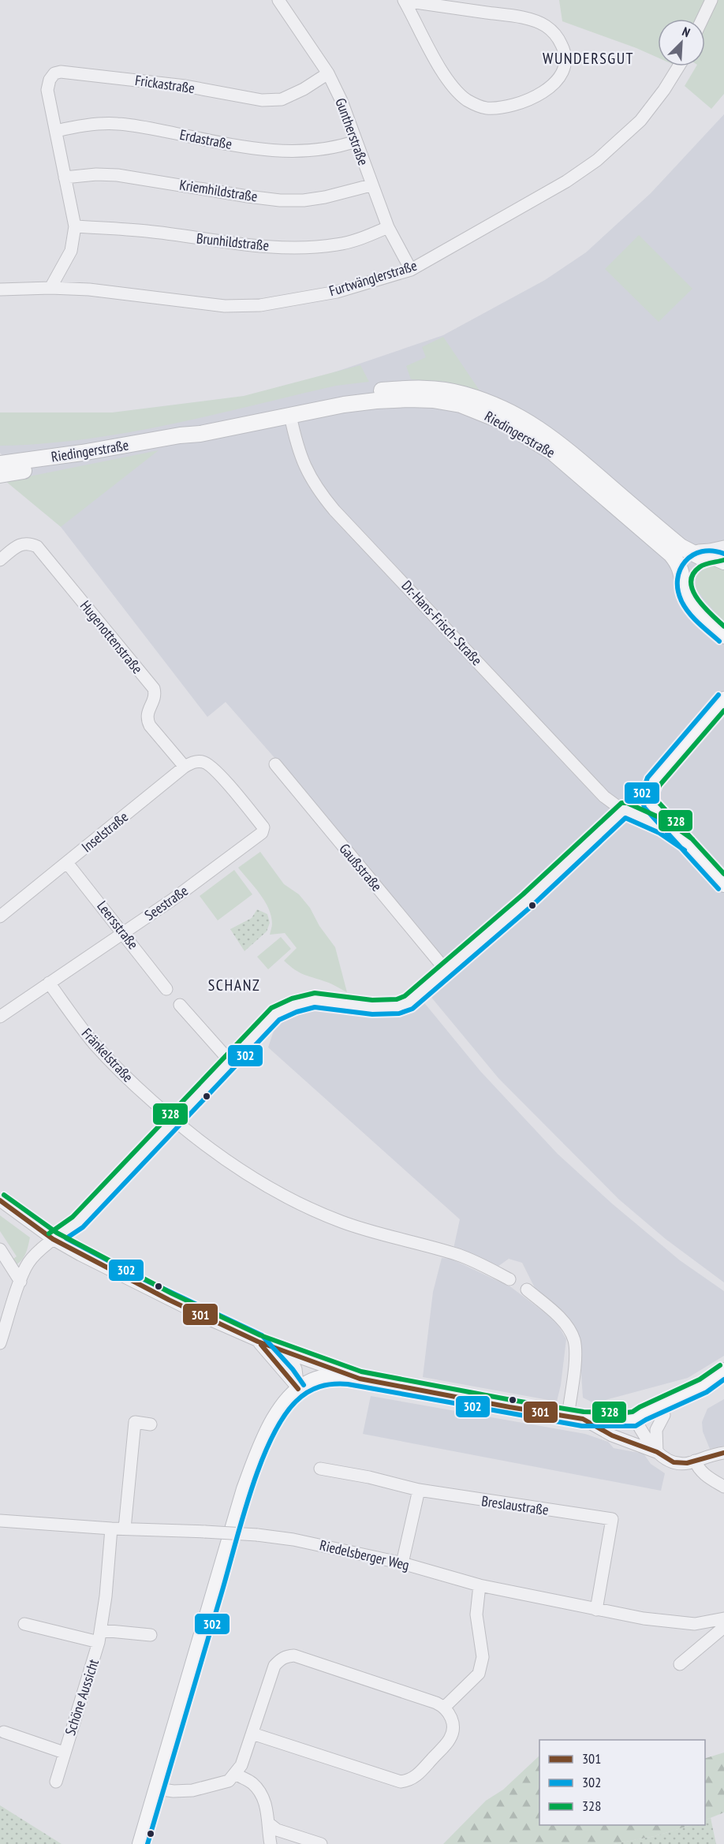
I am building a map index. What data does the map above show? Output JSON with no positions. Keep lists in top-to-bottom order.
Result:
{
  "streets": {
    "main road": ["Riedingerstraße"],
    "street": [
      "Frickastraße",
      "Guntherstraße",
      "Erdastraße",
      "Kriemhildstraße",
      "Brunhildstraße",
      "Furtwänglerstraße",
      "Dr.-Hans-Frisch-Straße",
      "Hugenottenstraße",
      "Inselstraße",
      "Gaußstraße",
      "Seestraße",
      "Leersstraße",
      "Fränkelstraße",
      "Breslaustraße",
      "Riedelsberger Weg",
      "Schöne Aussicht"
    ]
  },
  "crossings": [
    ["Frickastraße", "Guntherstraße"],
    ["Frickastraße", "Erdastraße"],
    ["Guntherstraße", "Erdastraße"],
    ["Guntherstraße", "Kriemhildstraße"],
    ["Guntherstraße", "Brunhildstraße"],
    ["Guntherstraße", "Furtwänglerstraße"],
    ["Riedingerstraße", "Dr.-Hans-Frisch-Straße"],
    ["Hugenottenstraße", "Inselstraße"],
    ["Hugenottenstraße", "Seestraße"],
    ["Inselstraße", "Seestraße"],
    ["Inselstraße", "Leersstraße"],
    ["Seestraße", "Leersstraße"],
    ["Seestraße", "Fränkelstraße"],
    ["Breslaustraße", "Riedelsberger Weg"],
    ["Riedelsberger Weg", "Schöne Aussicht"]
  ],
  "districts": ["WUNDERSGUT", "SCHANZ"],
  "lines": ["transit line 302", "transit line 328", "transit line 301"],
  "legend": ["301", "302", "328"],
  "north": "top right"
}
